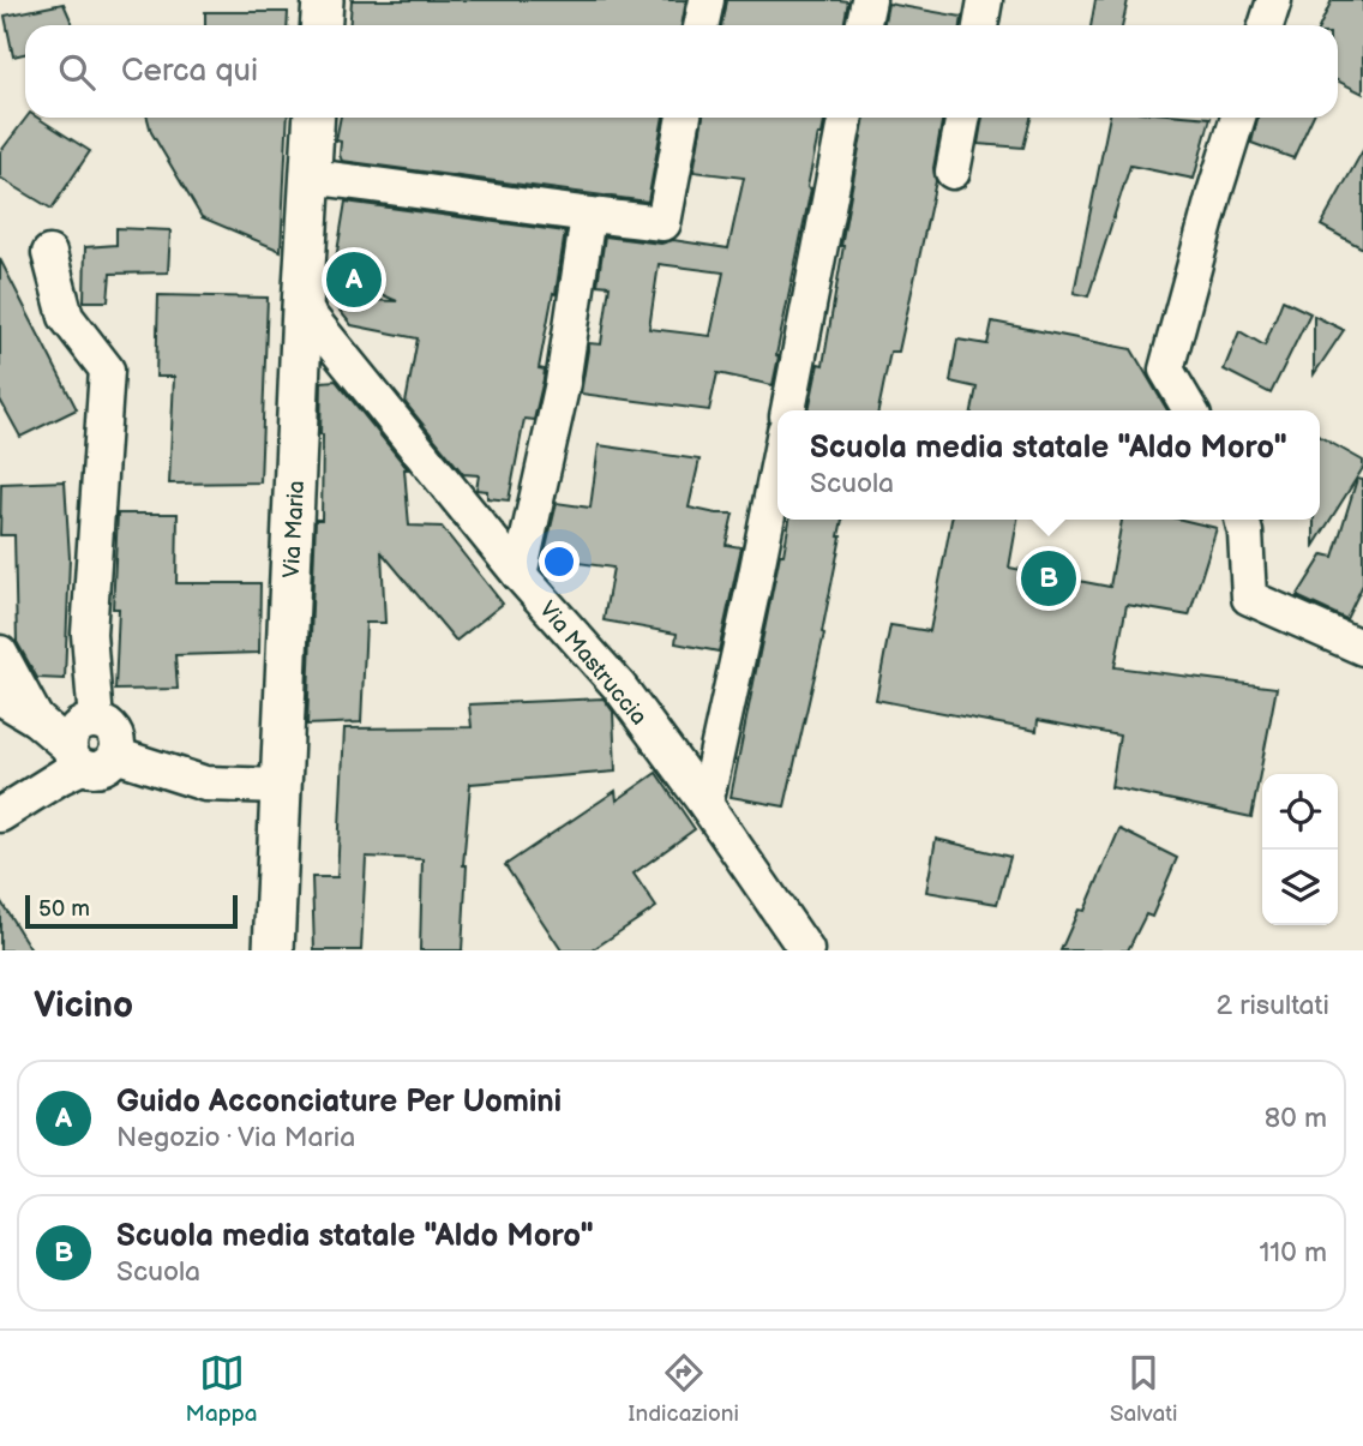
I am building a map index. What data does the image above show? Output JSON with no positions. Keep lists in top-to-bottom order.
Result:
{
  "streets": {
    "street": ["Via Maria", "Via Mastruccia"]
  },
  "crossings": [
    ["Via Maria", "Via Mastruccia"]
  ],
  "scale_bar": "50 m",
  "page": {
    "search": "Cerca qui",
    "pins": ["A", "B"],
    "popup": ["Scuola media statale \"Aldo Moro\"", "Scuola"],
    "scale": "50 m",
    "heading": ["Vicino", "2 risultati"],
    "list": [
      {
        "mark": "A",
        "name": "Guido Acconciature Per Uomini",
        "note": "Negozio · Via Maria",
        "value": "80 m"
      },
      {
        "mark": "B",
        "name": "Scuola media statale \"Aldo Moro\"",
        "note": "Scuola",
        "value": "110 m"
      }
    ],
    "nav": ["Mappa", "Indicazioni", "Salvati"]
  }
}
